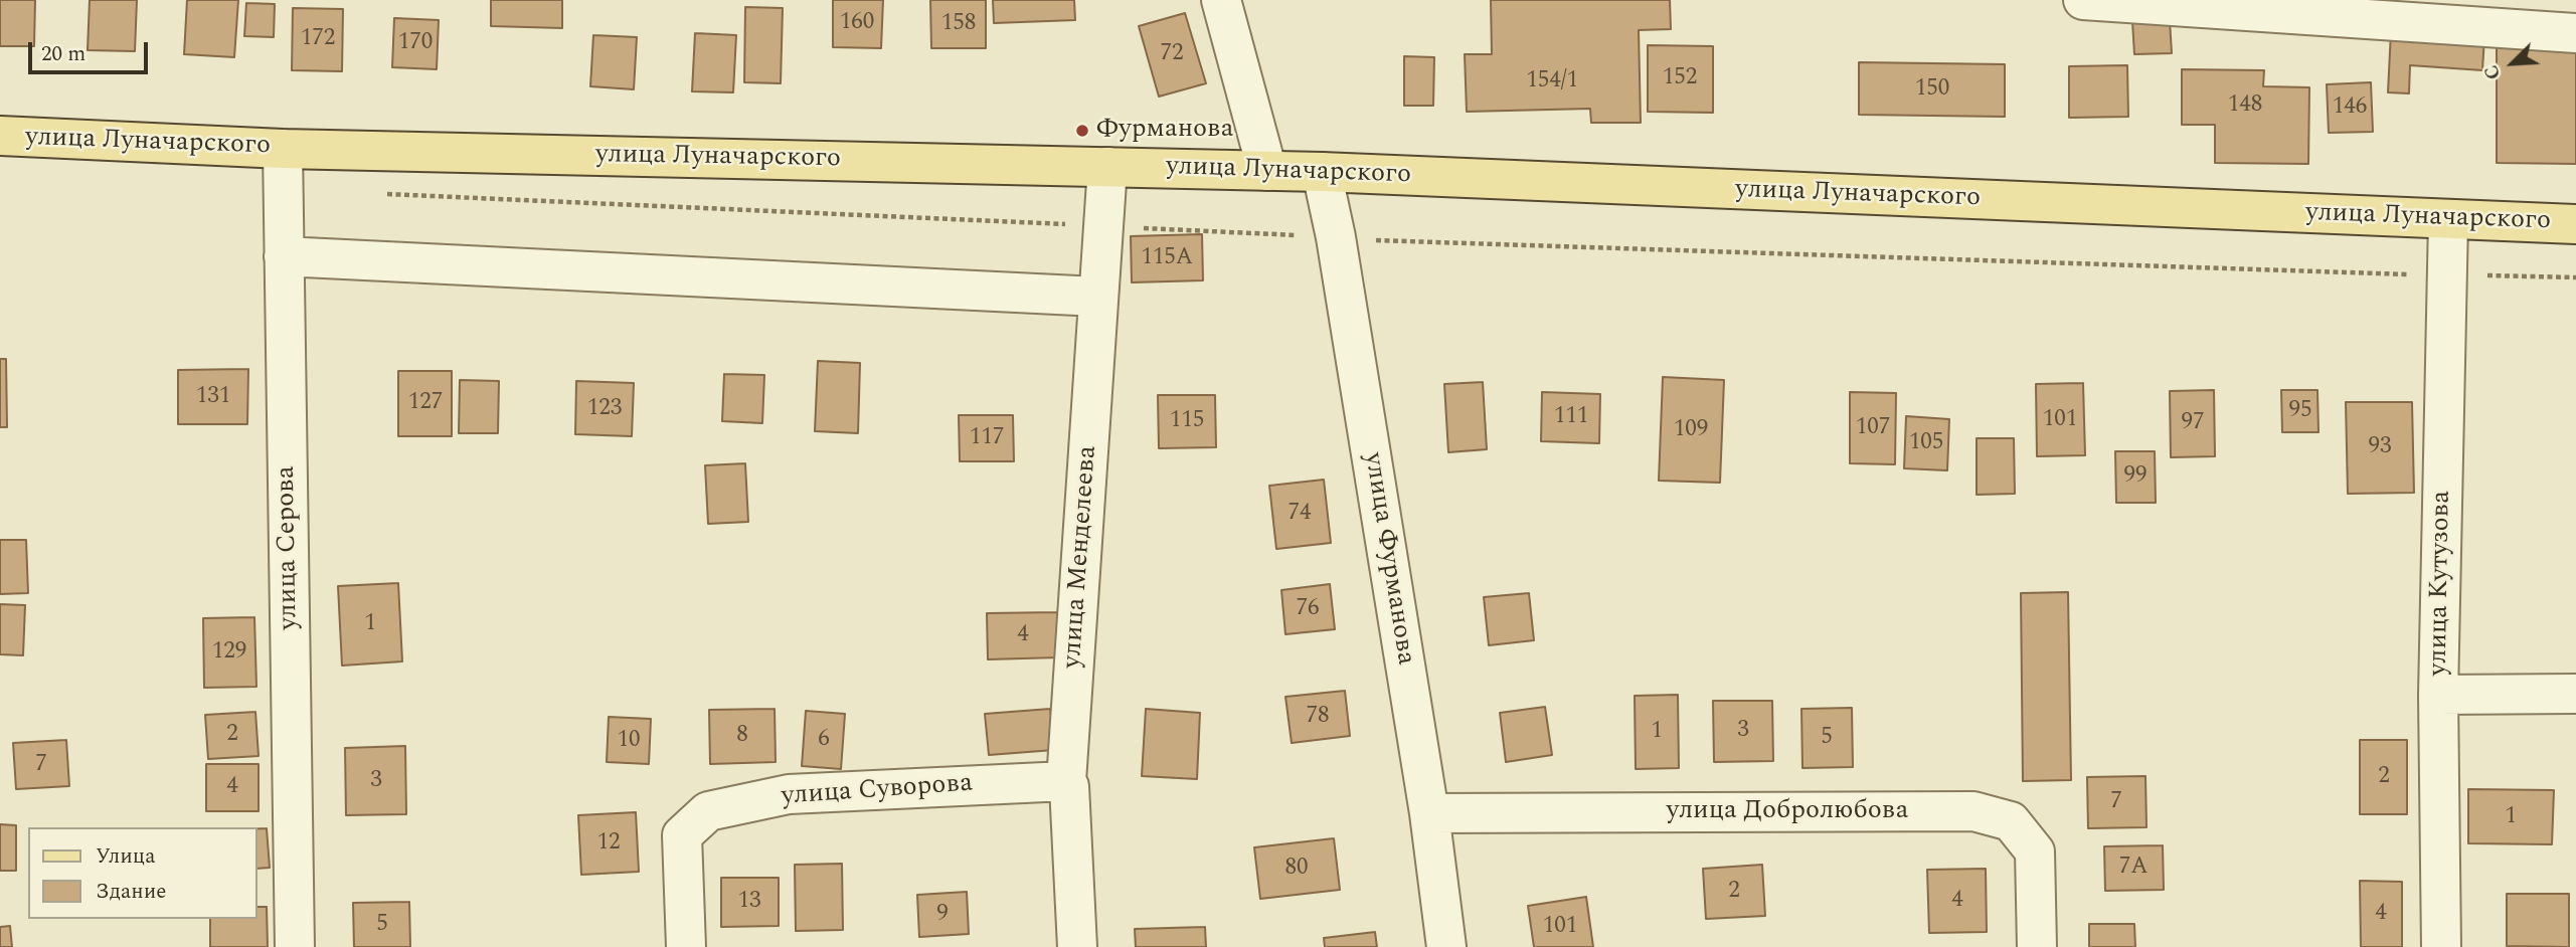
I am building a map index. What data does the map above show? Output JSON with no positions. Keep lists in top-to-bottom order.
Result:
{
  "streets": {
    "main road": ["улица Луначарского"],
    "street": [
      "улица Серова",
      "улица Менделеева",
      "улица Фурманова",
      "улица Кутузова",
      "улица Суворова",
      "улица Добролюбова"
    ]
  },
  "crossings": [
    ["улица Луначарского", "улица Серова"],
    ["улица Луначарского", "улица Менделеева"],
    ["улица Луначарского", "улица Фурманова"],
    ["улица Луначарского", "улица Кутузова"],
    ["улица Менделеева", "улица Суворова"],
    ["улица Фурманова", "улица Добролюбова"]
  ],
  "places": ["Фурманова"],
  "house_numbers": [
    "160",
    "158",
    "172",
    "170",
    "72",
    "152",
    "154/1",
    "150",
    "148",
    "146",
    "115А",
    "131",
    "127",
    "123",
    "95",
    "111",
    "101",
    "115",
    "97",
    "107",
    "109",
    "117",
    "105",
    "93",
    "99",
    "74",
    "76",
    "1",
    "4",
    "129",
    "78",
    "3",
    "1",
    "2",
    "8",
    "5",
    "6",
    "10",
    "7",
    "2",
    "3",
    "4",
    "7",
    "1",
    "12",
    "7А",
    "80",
    "2",
    "4",
    "13",
    "4",
    "9",
    "5",
    "101"
  ],
  "legend": ["Улица", "Здание"],
  "scale_bar": "20 m",
  "north": "bottom left"
}
